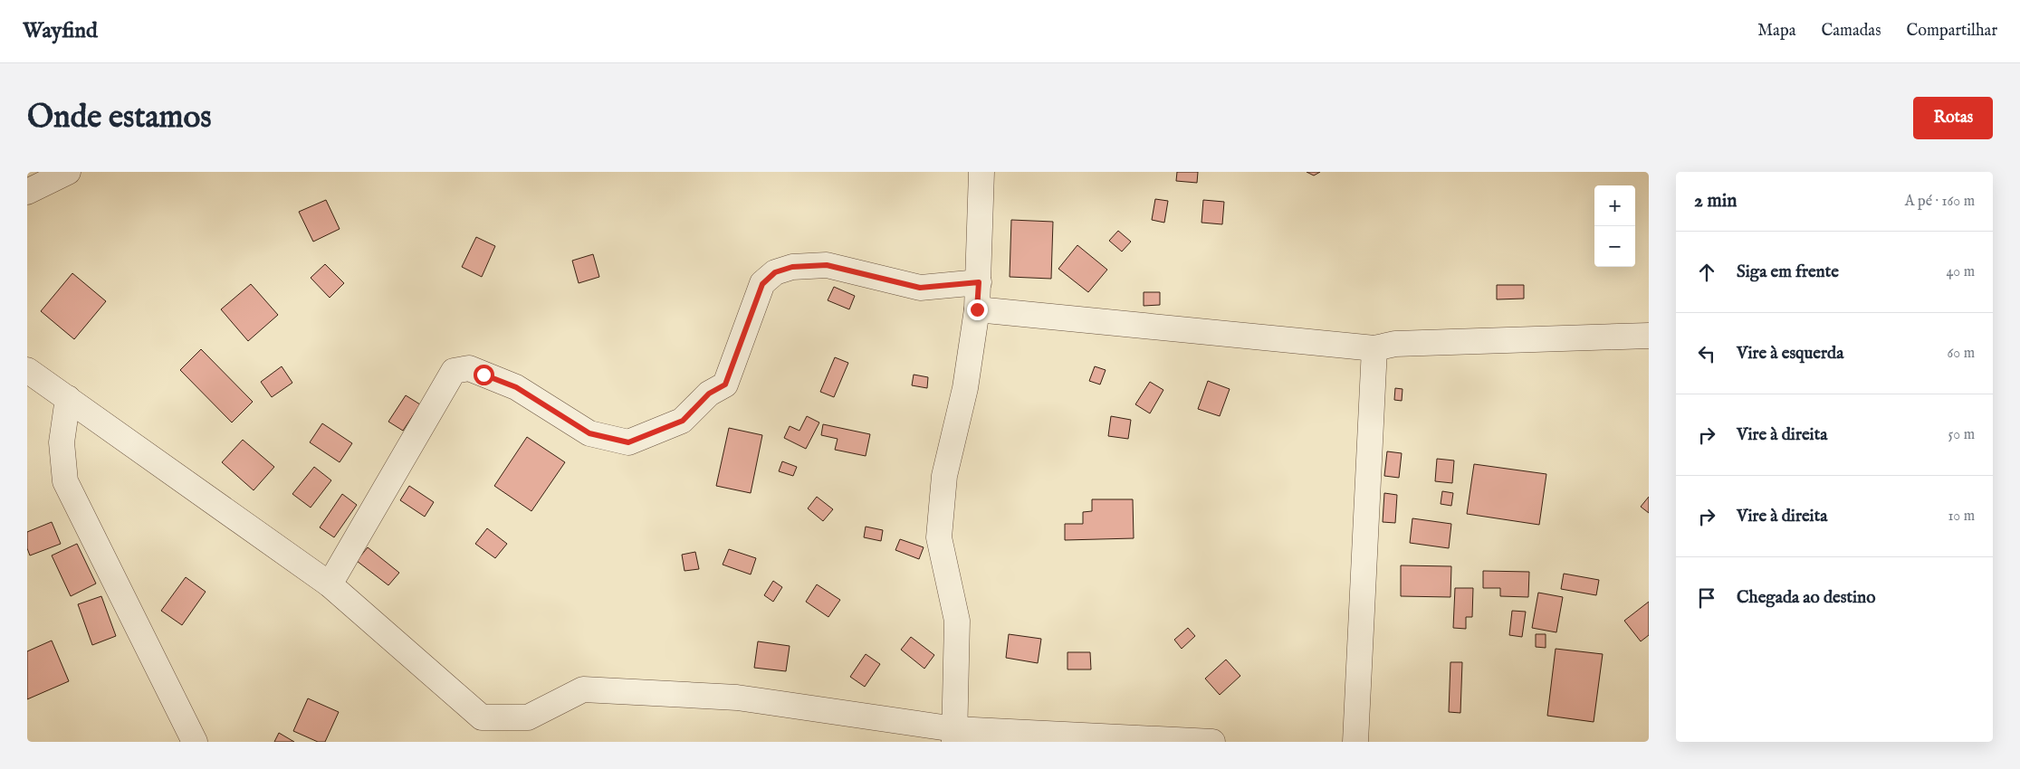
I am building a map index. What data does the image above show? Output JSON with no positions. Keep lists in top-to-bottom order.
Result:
{
  "page": {
    "header": "Wayfind",
    "nav": ["Mapa", "Camadas", "Compartilhar"],
    "buttons": "Rotas",
    "title": "Onde estamos",
    "heading": ["2 min", "A pé · 160 m"],
    "map_buttons": ["+", "−"],
    "list": [
      ["Siga em frente", "40 m"],
      ["Vire à esquerda", "60 m"],
      ["Vire à direita", "50 m"],
      ["Vire à direita", "10 m"],
      "Chegada ao destino"
    ]
  }
}
